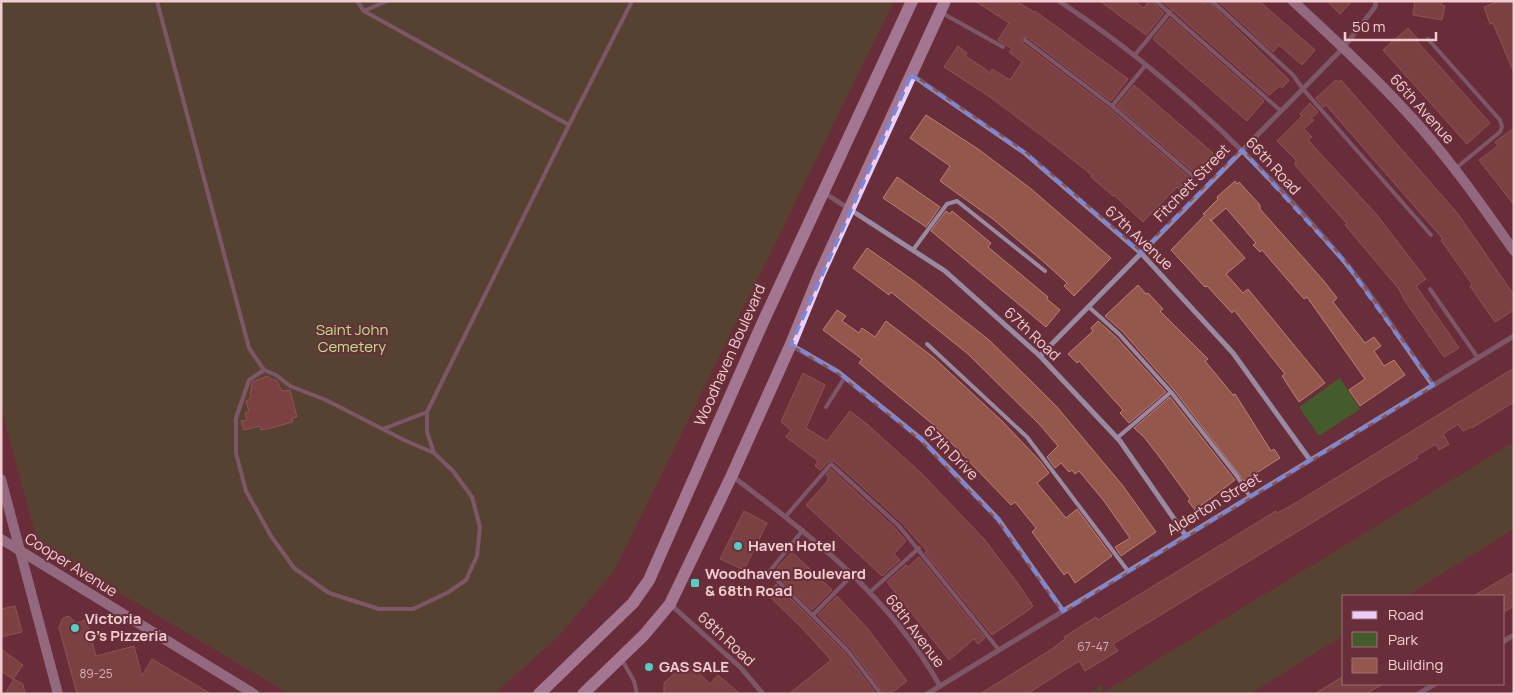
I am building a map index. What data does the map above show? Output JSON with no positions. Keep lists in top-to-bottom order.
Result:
{
  "streets": {
    "main road": ["66th Avenue", "Woodhaven Boulevard", "Cooper Avenue"],
    "street": [
      "66th Road",
      "Fitchett Street",
      "67th Avenue",
      "67th Road",
      "67th Drive",
      "Alderton Street",
      "68th Avenue",
      "68th Road"
    ]
  },
  "crossings": [
    ["66th Avenue", "Fitchett Street"],
    ["66th Road", "Fitchett Street"],
    ["66th Road", "Alderton Street"],
    ["Fitchett Street", "67th Avenue"],
    ["Fitchett Street", "67th Road"],
    ["67th Avenue", "Alderton Street"],
    ["67th Road", "Woodhaven Boulevard"],
    ["67th Road", "Alderton Street"],
    ["67th Drive", "Alderton Street"],
    ["Alderton Street", "68th Avenue"]
  ],
  "parks": ["Saint John Cemetery"],
  "places": {
    "other": ["Haven Hotel", "Victoria G's Pizzeria", "GAS SALE"],
    "transit": ["Woodhaven Boulevard & 68th Road"]
  },
  "house_numbers": ["67-47", "89-25"],
  "legend": ["Road", "Park", "Building"],
  "scale_bar": "50 m"
}
